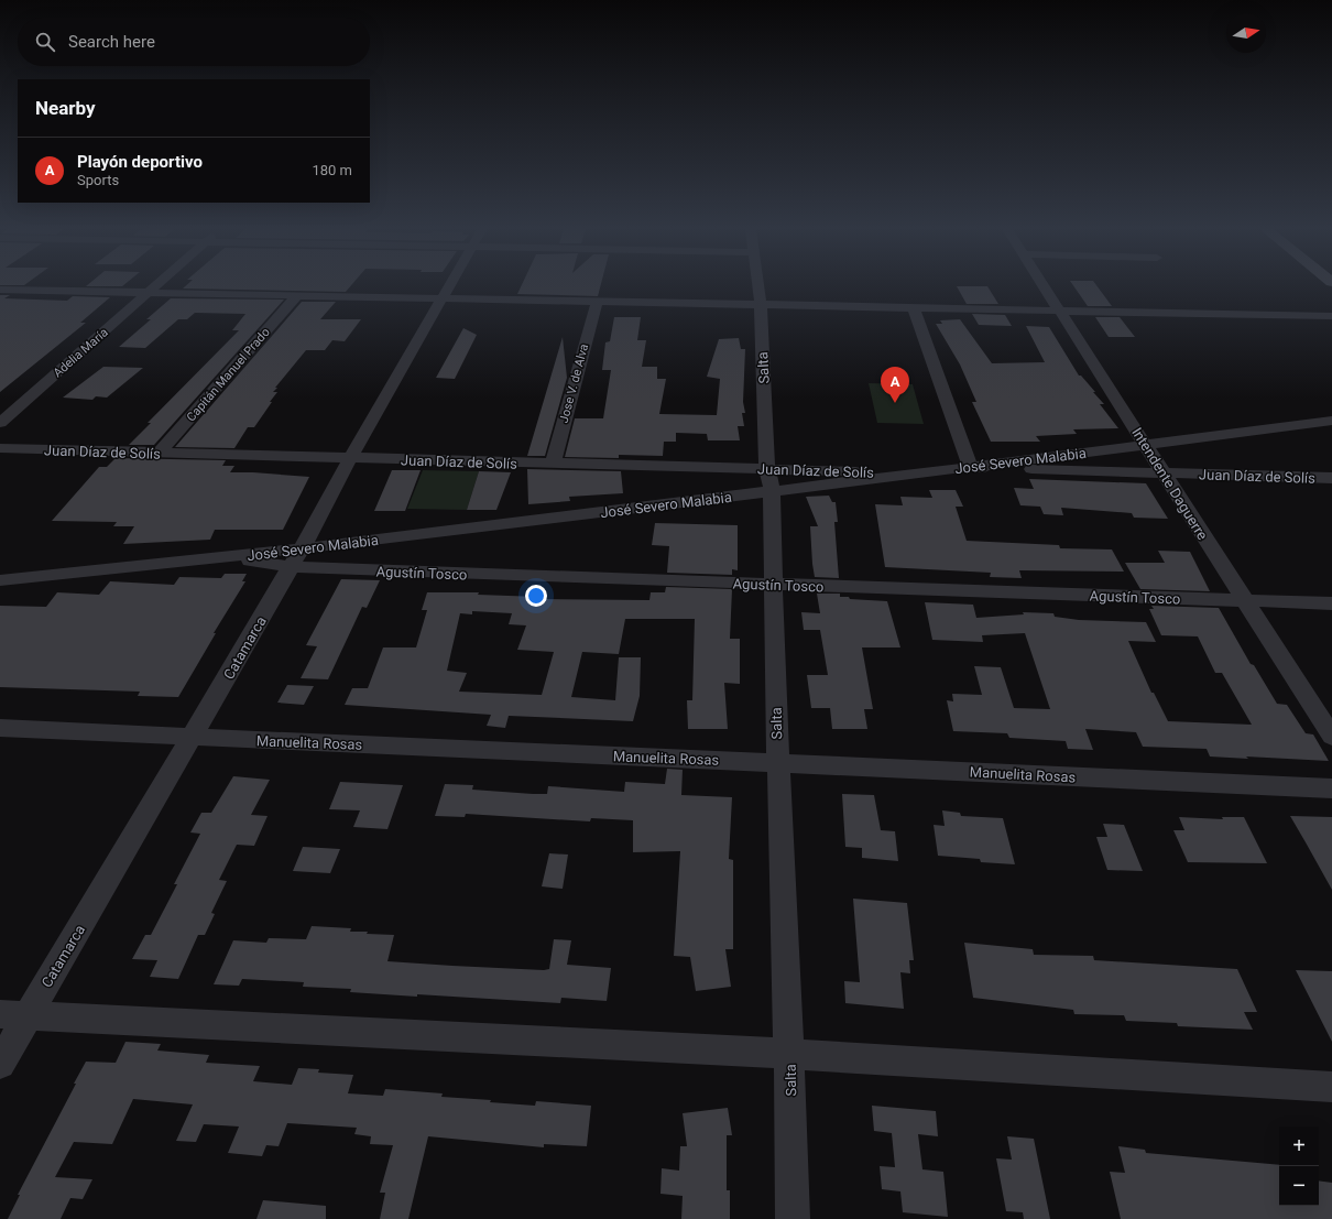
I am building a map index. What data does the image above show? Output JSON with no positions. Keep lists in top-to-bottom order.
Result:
{
  "streets": {
    "street": [
      "Adelia María",
      "Salta",
      "Capitán Manuel Prado",
      "Jose V. de Alva",
      "Juan Díaz de Solís",
      "José Severo Malabia",
      "Intendente Daguerre",
      "Agustín Tosco",
      "Catamarca",
      "Manuelita Rosas"
    ]
  },
  "crossings": [
    ["Salta", "Juan Díaz de Solís"],
    ["Salta", "José Severo Malabia"],
    ["Salta", "Agustín Tosco"],
    ["Salta", "Manuelita Rosas"],
    ["Capitán Manuel Prado", "Juan Díaz de Solís"],
    ["Jose V. de Alva", "Juan Díaz de Solís"],
    ["Juan Díaz de Solís", "José Severo Malabia"],
    ["Juan Díaz de Solís", "Intendente Daguerre"],
    ["Juan Díaz de Solís", "Catamarca"],
    ["José Severo Malabia", "Intendente Daguerre"],
    ["José Severo Malabia", "Agustín Tosco"],
    ["José Severo Malabia", "Catamarca"],
    ["Intendente Daguerre", "Agustín Tosco"],
    ["Agustín Tosco", "Catamarca"],
    ["Catamarca", "Manuelita Rosas"]
  ],
  "north": "right",
  "page": {
    "search": "Search here",
    "heading": "Nearby",
    "list": [
      {
        "mark": "A",
        "name": "Playón deportivo",
        "note": "Sports",
        "value": "180 m"
      }
    ],
    "pins": "A",
    "map_buttons": ["+", "−"]
  }
}
